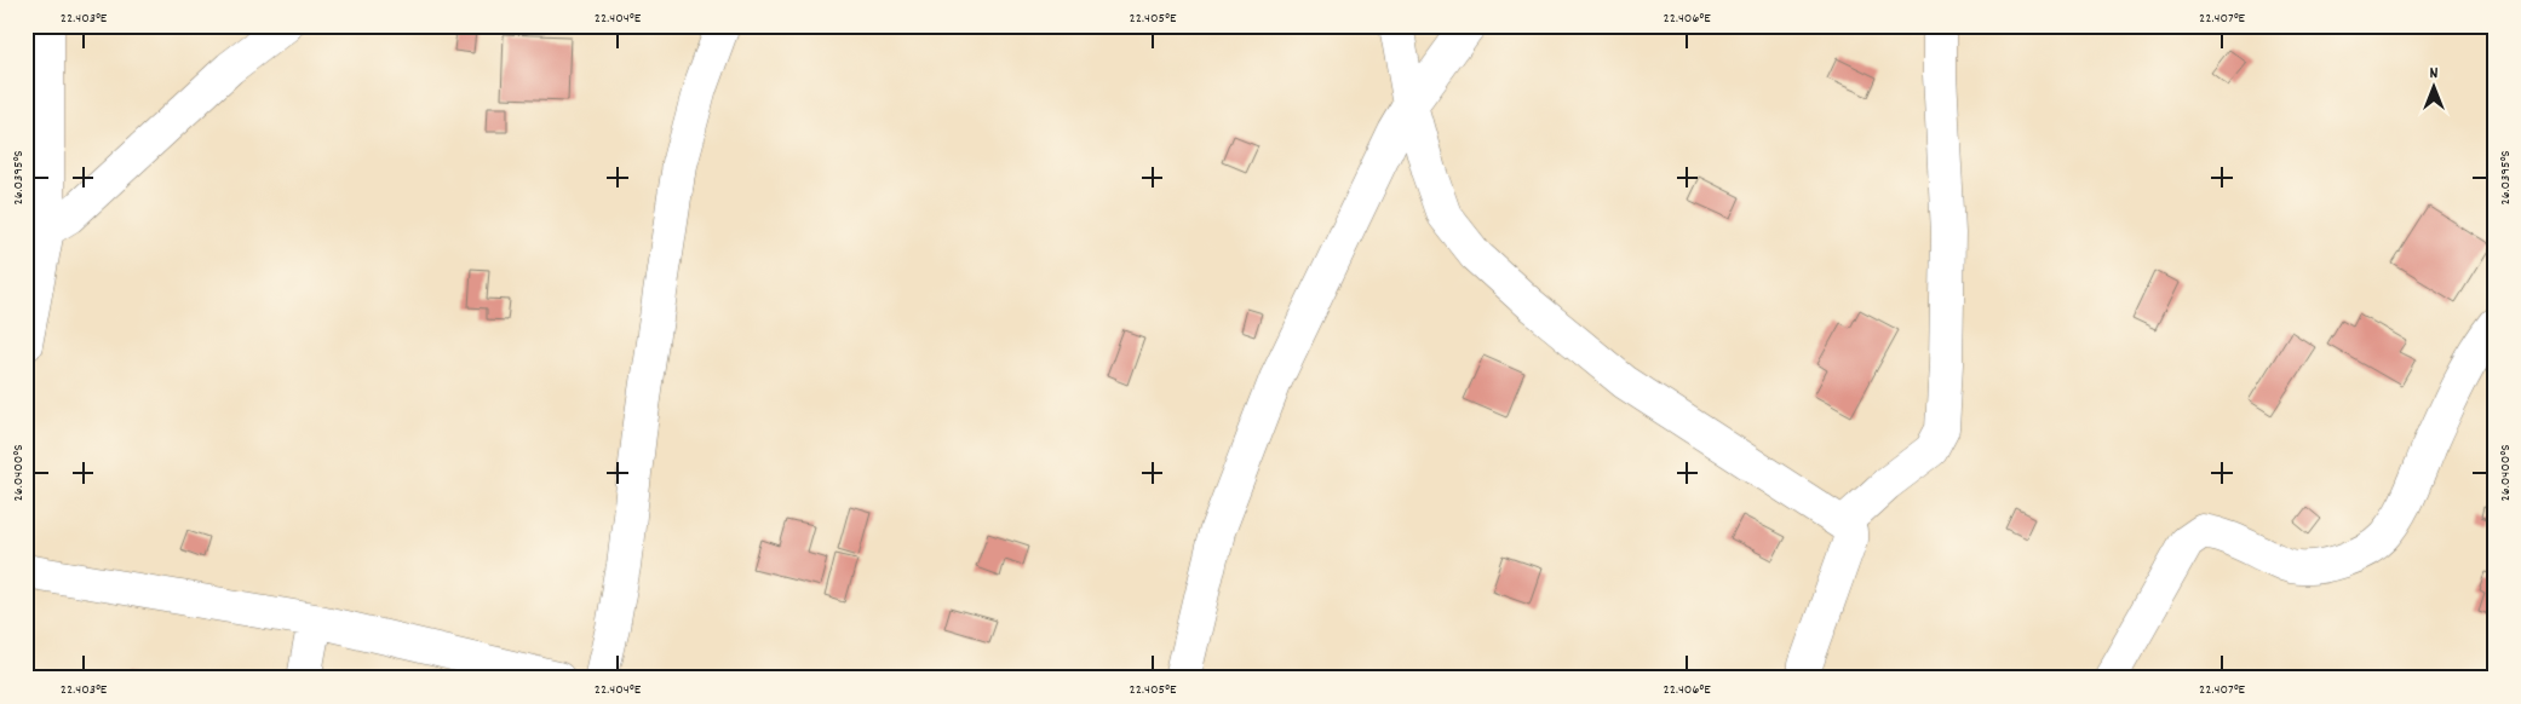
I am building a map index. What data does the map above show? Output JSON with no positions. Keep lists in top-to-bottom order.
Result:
{
  "north": "top",
  "coordinates": [
    "22.403°E",
    "22.404°E",
    "22.405°E",
    "22.406°E",
    "22.407°E",
    "26.0395°S",
    "26.0400°S"
  ]
}
